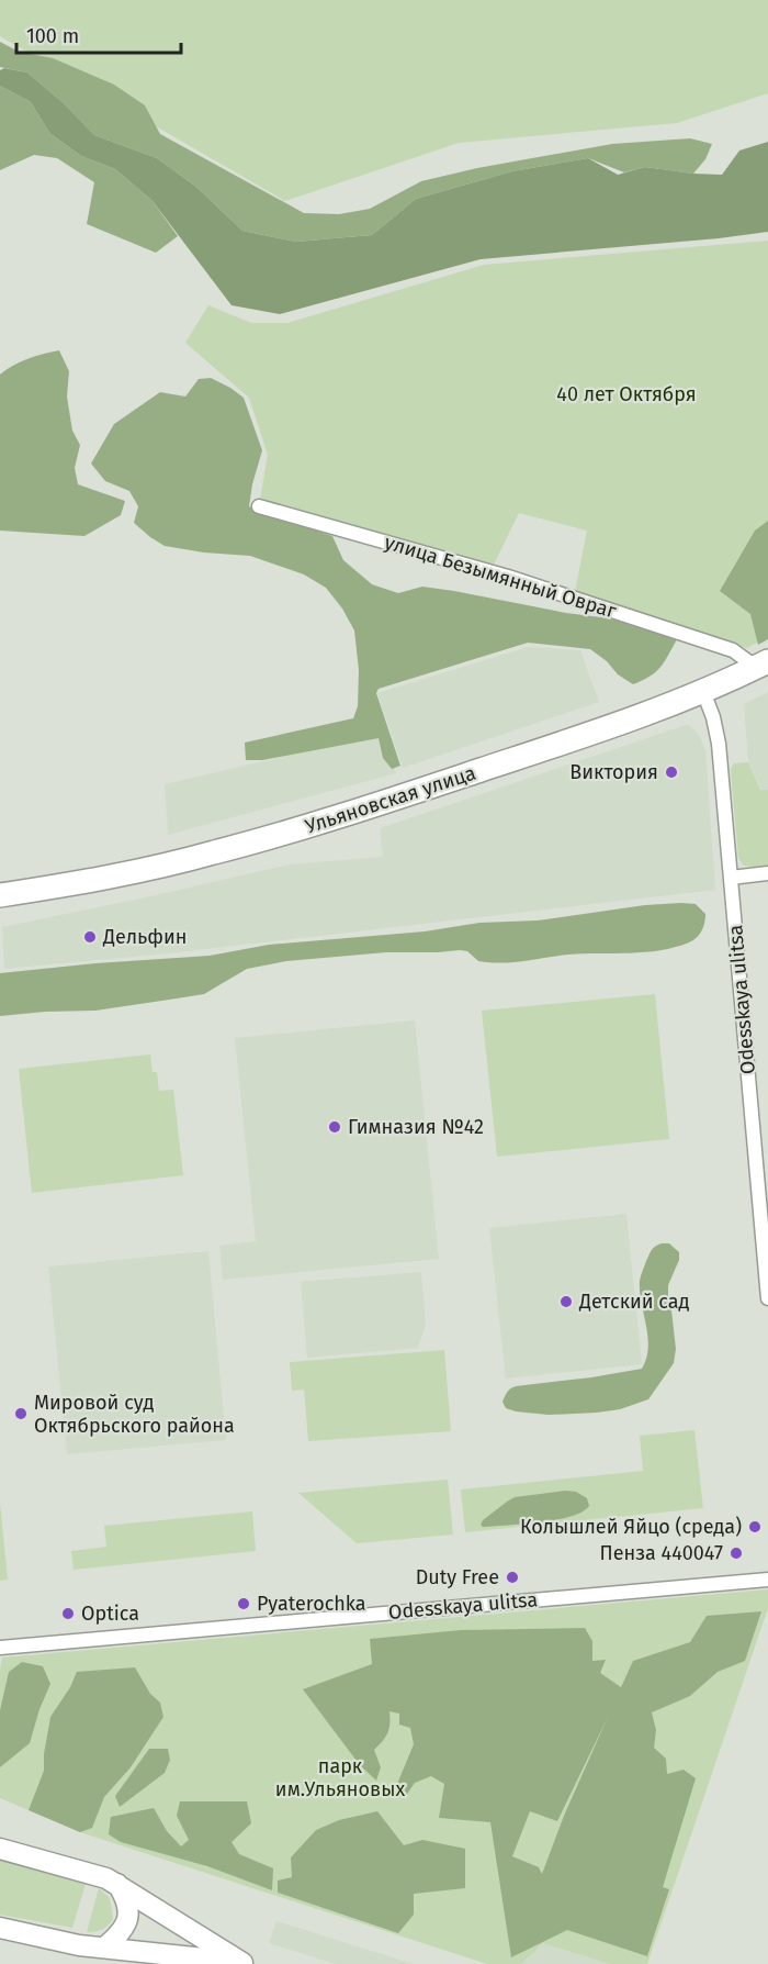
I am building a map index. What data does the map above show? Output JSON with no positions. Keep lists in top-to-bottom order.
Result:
{
  "streets": {
    "highway": ["Ульяновская улица"],
    "street": ["улица Безымянный Овраг", "Odesskaya ulitsa"]
  },
  "crossings": [
    ["улица Безымянный Овраг", "Ульяновская улица"],
    ["Ульяновская улица", "Odesskaya ulitsa"]
  ],
  "parks": ["40 лет Октября", "парк им.Ульяновых"],
  "places": [
    "Виктория",
    "Дельфин",
    "Гимназия №42",
    "Детский сад",
    "Мировой суд Октябрьского района",
    "Колышлей Яйцо (среда)",
    "Пенза 440047",
    "Duty Free",
    "Pyaterochka",
    "Optica"
  ],
  "scale_bar": "100 m"
}
